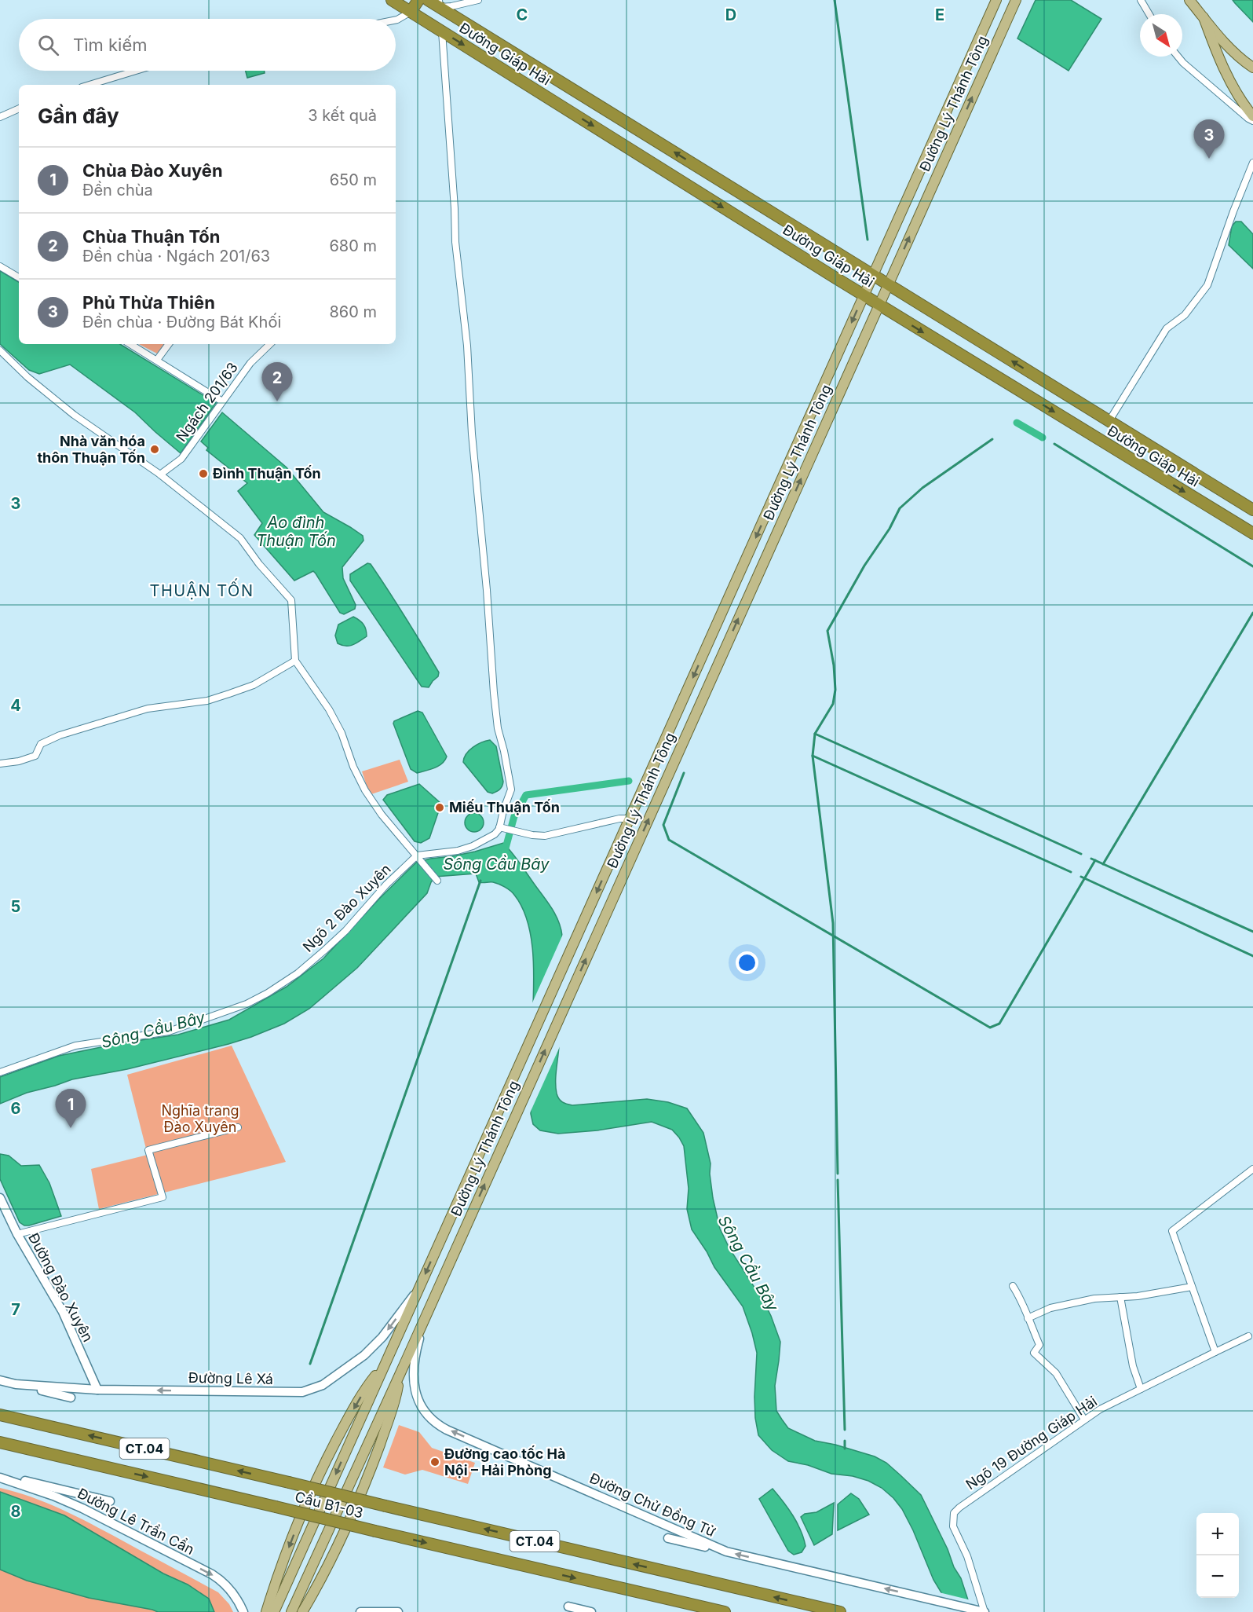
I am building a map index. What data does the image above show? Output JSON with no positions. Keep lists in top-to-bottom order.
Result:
{
  "streets": {
    "highway": ["Đường Giáp Hải", "CT.04", "Cầu B1-03"],
    "main road": [
      "Đường Lý Thánh Tông",
      "Đường Đào Xuyên",
      "Đường Lê Xá",
      "Đường Chử Đồng Tử",
      "Đường Lê Trần Cẩn"
    ],
    "street": ["Ngách 201/63", "Ngõ 2 Đào Xuyên", "Ngõ 19 Đường Giáp Hải"]
  },
  "crossings": [
    ["Đường Giáp Hải", "Đường Lý Thánh Tông"],
    ["Đường Lý Thánh Tông", "Đường Lê Xá"],
    ["Đường Lý Thánh Tông", "Đường Chử Đồng Tử"],
    ["Đường Đào Xuyên", "Đường Lê Xá"],
    ["Ngõ 19 Đường Giáp Hải", "Đường Chử Đồng Tử"]
  ],
  "one_way": ["Đường Lê Xá", "Đường Chử Đồng Tử"],
  "districts": ["THUẬN TỐN"],
  "water": ["Ao đình Thuận Tốn", "Sông Cầu Bây"],
  "parks": ["Nghĩa trang Đào Xuyên"],
  "places": [
    "Nhà văn hóa thôn Thuận Tốn",
    "Đình Thuận Tốn",
    "Miếu Thuận Tốn",
    "Đường cao tốc Hà Nội – Hải Phòng"
  ],
  "north": "bottom right",
  "page": {
    "search": "Tìm kiếm",
    "heading": ["Gần đây", "3 kết quả"],
    "pins": ["3", "2", "1"],
    "list": [
      {
        "mark": "1",
        "name": "Chùa Đào Xuyên",
        "note": "Đền chùa",
        "value": "650 m"
      },
      {
        "mark": "2",
        "name": "Chùa Thuận Tốn",
        "note": "Đền chùa · Ngách 201/63",
        "value": "680 m"
      },
      {
        "mark": "3",
        "name": "Phủ Thừa Thiên",
        "note": "Đền chùa · Đường Bát Khối",
        "value": "860 m"
      }
    ],
    "map_buttons": ["+", "−"]
  },
  "grid": {
    "columns": ["C", "D", "E"],
    "rows": [
      "3",
      "4",
      "5",
      "6",
      "7",
      "8"
    ]
  }
}
